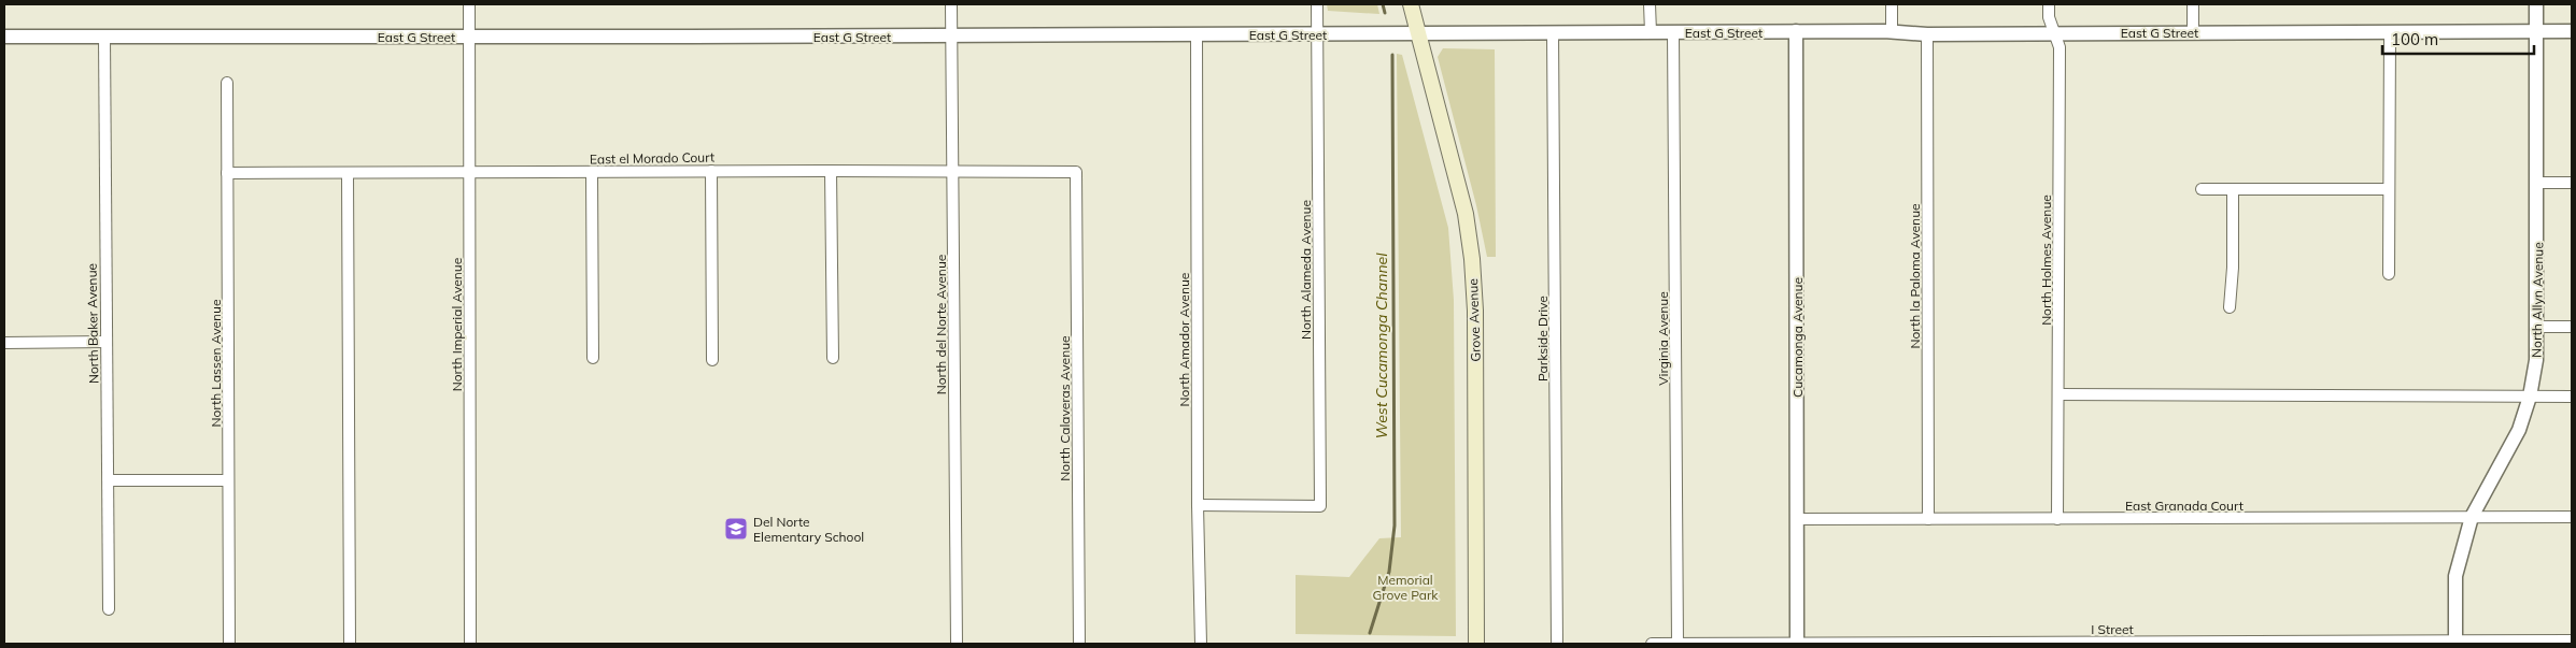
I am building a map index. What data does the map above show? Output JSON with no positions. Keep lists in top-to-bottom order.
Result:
{
  "streets": {
    "main road": ["Grove Avenue"],
    "street": [
      "East G Street",
      "East el Morado Court",
      "North Holmes Avenue",
      "North Alameda Avenue",
      "North la Paloma Avenue",
      "North Allyn Avenue",
      "North Baker Avenue",
      "North Imperial Avenue",
      "North del Norte Avenue",
      "Cucamonga Avenue",
      "Parkside Drive",
      "Virginia Avenue",
      "North Amador Avenue",
      "North Lassen Avenue",
      "North Calaveras Avenue",
      "East Granada Court",
      "I Street"
    ]
  },
  "crossings": [
    ["East G Street", "North Holmes Avenue"],
    ["East G Street", "North Alameda Avenue"],
    ["East G Street", "North la Paloma Avenue"],
    ["East G Street", "North Allyn Avenue"],
    ["East G Street", "Grove Avenue"],
    ["East G Street", "North Baker Avenue"],
    ["East G Street", "North Imperial Avenue"],
    ["East G Street", "North del Norte Avenue"],
    ["East G Street", "Cucamonga Avenue"],
    ["East G Street", "Parkside Drive"],
    ["East G Street", "Virginia Avenue"],
    ["East G Street", "North Amador Avenue"],
    ["East el Morado Court", "North Imperial Avenue"],
    ["East el Morado Court", "North del Norte Avenue"],
    ["East el Morado Court", "North Lassen Avenue"],
    ["East el Morado Court", "North Calaveras Avenue"],
    ["North Holmes Avenue", "East Granada Court"],
    ["North Alameda Avenue", "North Amador Avenue"],
    ["North la Paloma Avenue", "East Granada Court"],
    ["North Allyn Avenue", "East Granada Court"],
    ["North Allyn Avenue", "I Street"],
    ["Cucamonga Avenue", "East Granada Court"],
    ["Cucamonga Avenue", "I Street"],
    ["Virginia Avenue", "I Street"]
  ],
  "water": ["West Cucamonga Channel"],
  "parks": ["Memorial Grove Park"],
  "places": {
    "school or university": ["Del Norte Elementary School"]
  },
  "scale_bar": "100 m"
}
